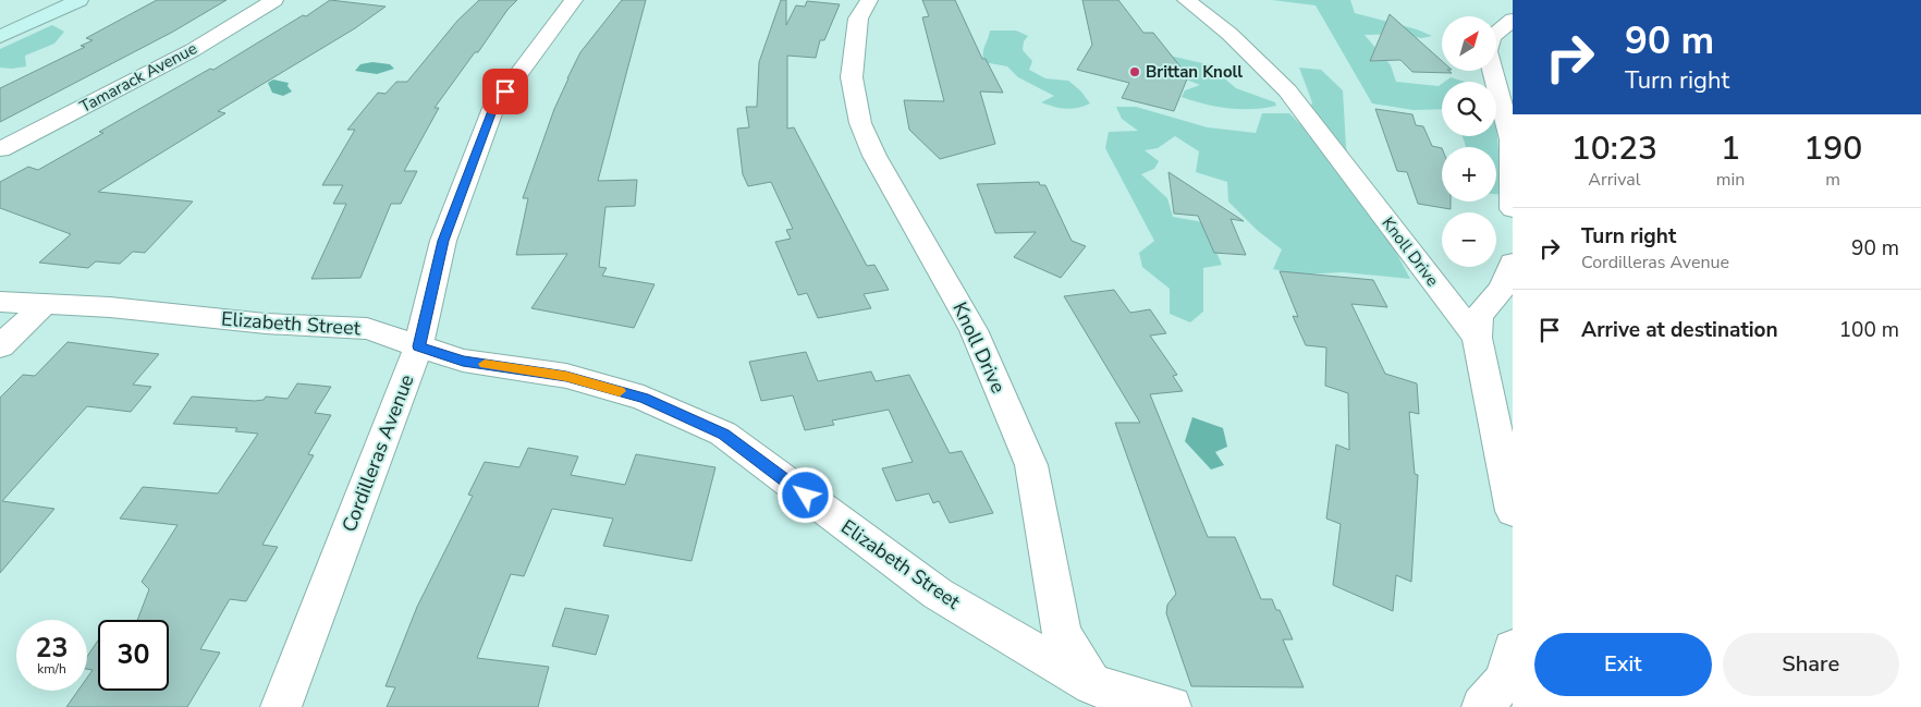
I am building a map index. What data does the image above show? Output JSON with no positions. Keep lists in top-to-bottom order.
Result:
{
  "streets": {
    "street": [
      "Tamarack Avenue",
      "Knoll Drive",
      "Elizabeth Street",
      "Cordilleras Avenue"
    ]
  },
  "crossings": [
    ["Knoll Drive", "Elizabeth Street"],
    ["Elizabeth Street", "Cordilleras Avenue"]
  ],
  "places": ["Brittan Knoll"],
  "north": "top right",
  "page": {
    "turn": ["90 m", "Turn right"],
    "map_buttons": ["+", "−"],
    "eta": [
      "10:23",
      "Arrival",
      "1",
      "min",
      "190",
      "m"
    ],
    "list": [
      {
        "name": "Turn right",
        "note": "Cordilleras Avenue",
        "value": "90 m"
      },
      {
        "name": "Arrive at destination",
        "value": "100 m"
      }
    ],
    "speed": "23 km/h",
    "limit": "30",
    "buttons": ["Exit", "Share"]
  }
}
